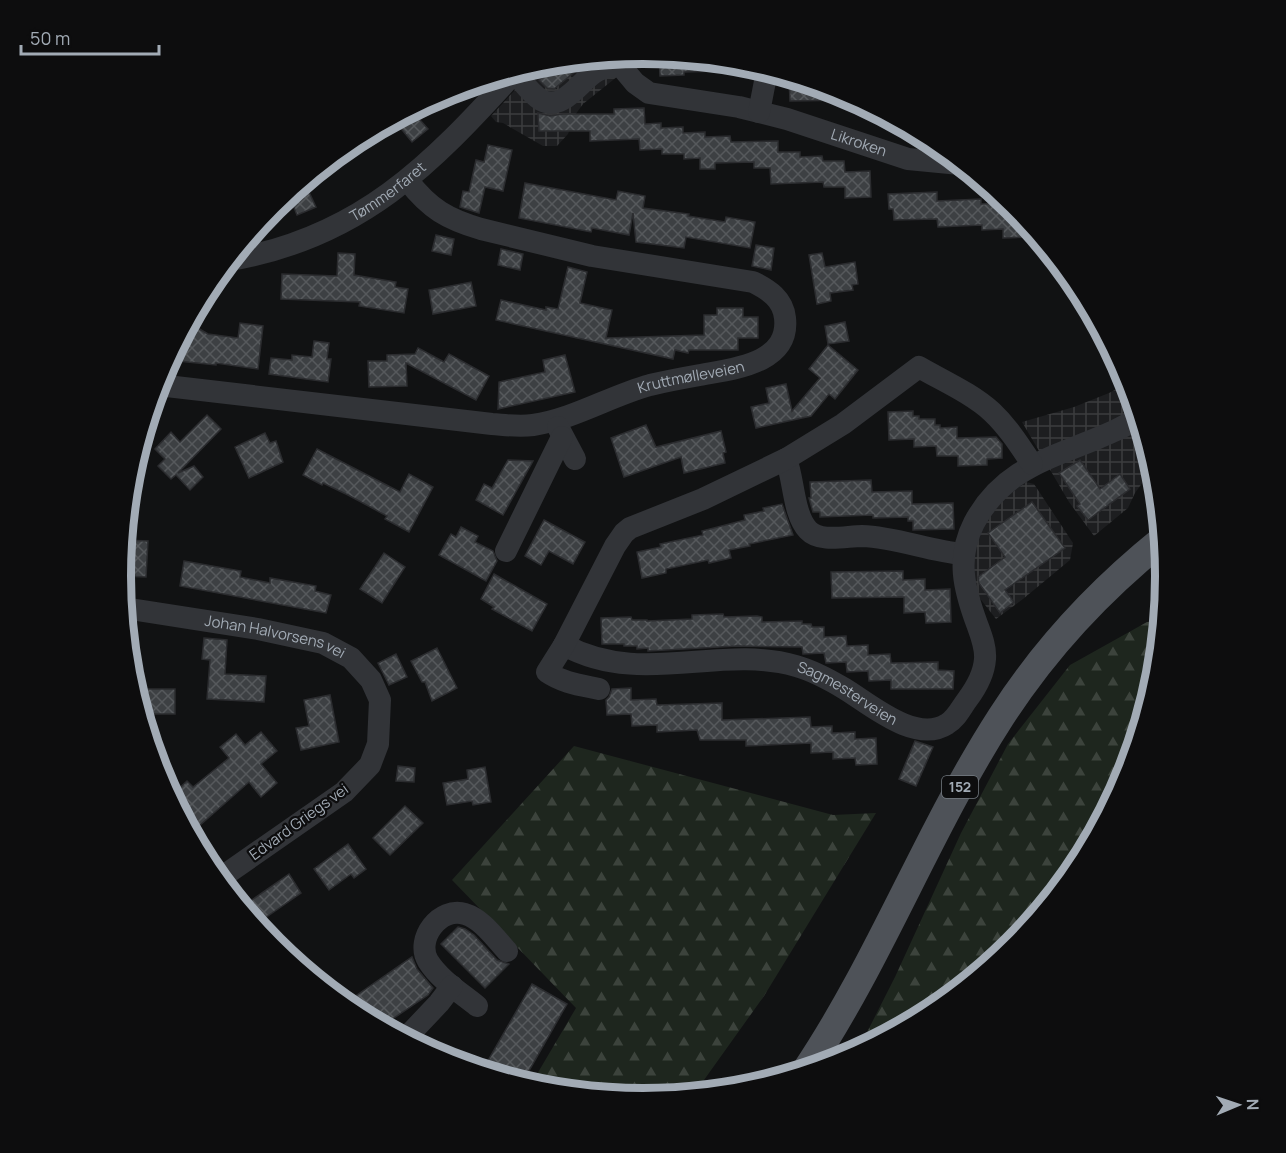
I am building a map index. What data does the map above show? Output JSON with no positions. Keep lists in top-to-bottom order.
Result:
{
  "streets": {
    "main road": ["152"],
    "street": [
      "Likroken",
      "Tømmerfaret",
      "Kruttmølleveien",
      "Johan Halvorsens vei",
      "Sagmesterveien",
      "Edvard Griegs vei"
    ]
  },
  "crossings": [
    ["Tømmerfaret", "Kruttmølleveien"],
    ["Johan Halvorsens vei", "Edvard Griegs vei"]
  ],
  "scale_bar": "50 m",
  "north": "right"
}
